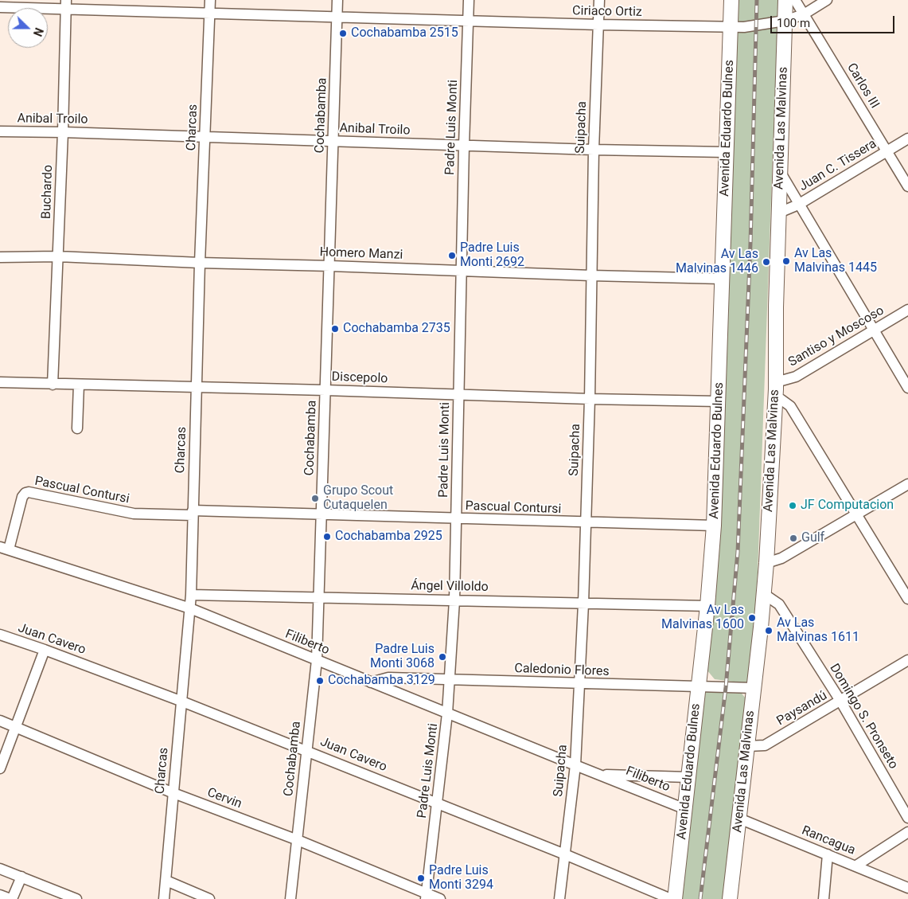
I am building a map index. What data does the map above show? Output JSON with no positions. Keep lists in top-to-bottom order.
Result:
{
  "streets": {
    "main road": ["Avenida Eduardo Bulnes", "Avenida Las Malvinas"],
    "street": [
      "Ciriaco Ortiz",
      "Carlos III",
      "Cochabamba",
      "Anibal Troilo",
      "Charcas",
      "Padre Luis Monti",
      "Suipacha",
      "Juan C. Tissera",
      "Buchardo",
      "Homero Manzi",
      "Santiso y Moscoso",
      "Discepolo",
      "Pascual Contursi",
      "Ángel Villoldo",
      "Juan Cavero",
      "Filiberto",
      "Caledonio Flores",
      "Paysandú",
      "Domingo S. Pronseto",
      "Cervin",
      "Rancagua"
    ]
  },
  "crossings": [
    ["Ciriaco Ortiz", "Carlos III"],
    ["Ciriaco Ortiz", "Cochabamba"],
    ["Ciriaco Ortiz", "Charcas"],
    ["Ciriaco Ortiz", "Padre Luis Monti"],
    ["Ciriaco Ortiz", "Suipacha"],
    ["Ciriaco Ortiz", "Avenida Eduardo Bulnes"],
    ["Ciriaco Ortiz", "Avenida Las Malvinas"],
    ["Ciriaco Ortiz", "Buchardo"],
    ["Carlos III", "Juan C. Tissera"],
    ["Cochabamba", "Anibal Troilo"],
    ["Cochabamba", "Homero Manzi"],
    ["Cochabamba", "Discepolo"],
    ["Cochabamba", "Pascual Contursi"],
    ["Cochabamba", "Ángel Villoldo"],
    ["Cochabamba", "Juan Cavero"],
    ["Cochabamba", "Filiberto"],
    ["Cochabamba", "Cervin"],
    ["Anibal Troilo", "Charcas"],
    ["Anibal Troilo", "Padre Luis Monti"],
    ["Anibal Troilo", "Suipacha"],
    ["Anibal Troilo", "Avenida Eduardo Bulnes"],
    ["Anibal Troilo", "Buchardo"],
    ["Charcas", "Homero Manzi"],
    ["Charcas", "Discepolo"],
    ["Charcas", "Pascual Contursi"],
    ["Charcas", "Ángel Villoldo"],
    ["Charcas", "Juan Cavero"],
    ["Charcas", "Filiberto"],
    ["Charcas", "Cervin"],
    ["Padre Luis Monti", "Homero Manzi"],
    ["Padre Luis Monti", "Discepolo"],
    ["Padre Luis Monti", "Pascual Contursi"],
    ["Padre Luis Monti", "Ángel Villoldo"],
    ["Padre Luis Monti", "Juan Cavero"],
    ["Padre Luis Monti", "Filiberto"],
    ["Padre Luis Monti", "Caledonio Flores"],
    ["Padre Luis Monti", "Cervin"],
    ["Suipacha", "Homero Manzi"],
    ["Suipacha", "Discepolo"],
    ["Suipacha", "Pascual Contursi"],
    ["Suipacha", "Ángel Villoldo"],
    ["Suipacha", "Juan Cavero"],
    ["Suipacha", "Filiberto"],
    ["Suipacha", "Caledonio Flores"],
    ["Avenida Eduardo Bulnes", "Homero Manzi"],
    ["Avenida Eduardo Bulnes", "Discepolo"],
    ["Avenida Eduardo Bulnes", "Pascual Contursi"],
    ["Avenida Eduardo Bulnes", "Ángel Villoldo"],
    ["Avenida Eduardo Bulnes", "Filiberto"],
    ["Avenida Eduardo Bulnes", "Caledonio Flores"],
    ["Avenida Las Malvinas", "Juan C. Tissera"],
    ["Avenida Las Malvinas", "Santiso y Moscoso"],
    ["Avenida Las Malvinas", "Caledonio Flores"],
    ["Avenida Las Malvinas", "Paysandú"],
    ["Avenida Las Malvinas", "Domingo S. Pronseto"],
    ["Avenida Las Malvinas", "Rancagua"],
    ["Buchardo", "Homero Manzi"],
    ["Buchardo", "Discepolo"],
    ["Pascual Contursi", "Filiberto"],
    ["Filiberto", "Caledonio Flores"],
    ["Paysandú", "Domingo S. Pronseto"]
  ],
  "places": [
    "Cochabamba 2515",
    "Padre Luis Monti 2692",
    "Av Las Malvinas 1445",
    "Av Las Malvinas 1446",
    "Cochabamba 2735",
    "Grupo Scout Cutaquelen",
    "JF Computacion",
    "Cochabamba 2925",
    "Gulf",
    "Av Las Malvinas 1600",
    "Av Las Malvinas 1611",
    "Padre Luis Monti 3068",
    "Cochabamba 3129",
    "Padre Luis Monti 3294"
  ],
  "scale_bar": "100 m",
  "north": "right"
}
